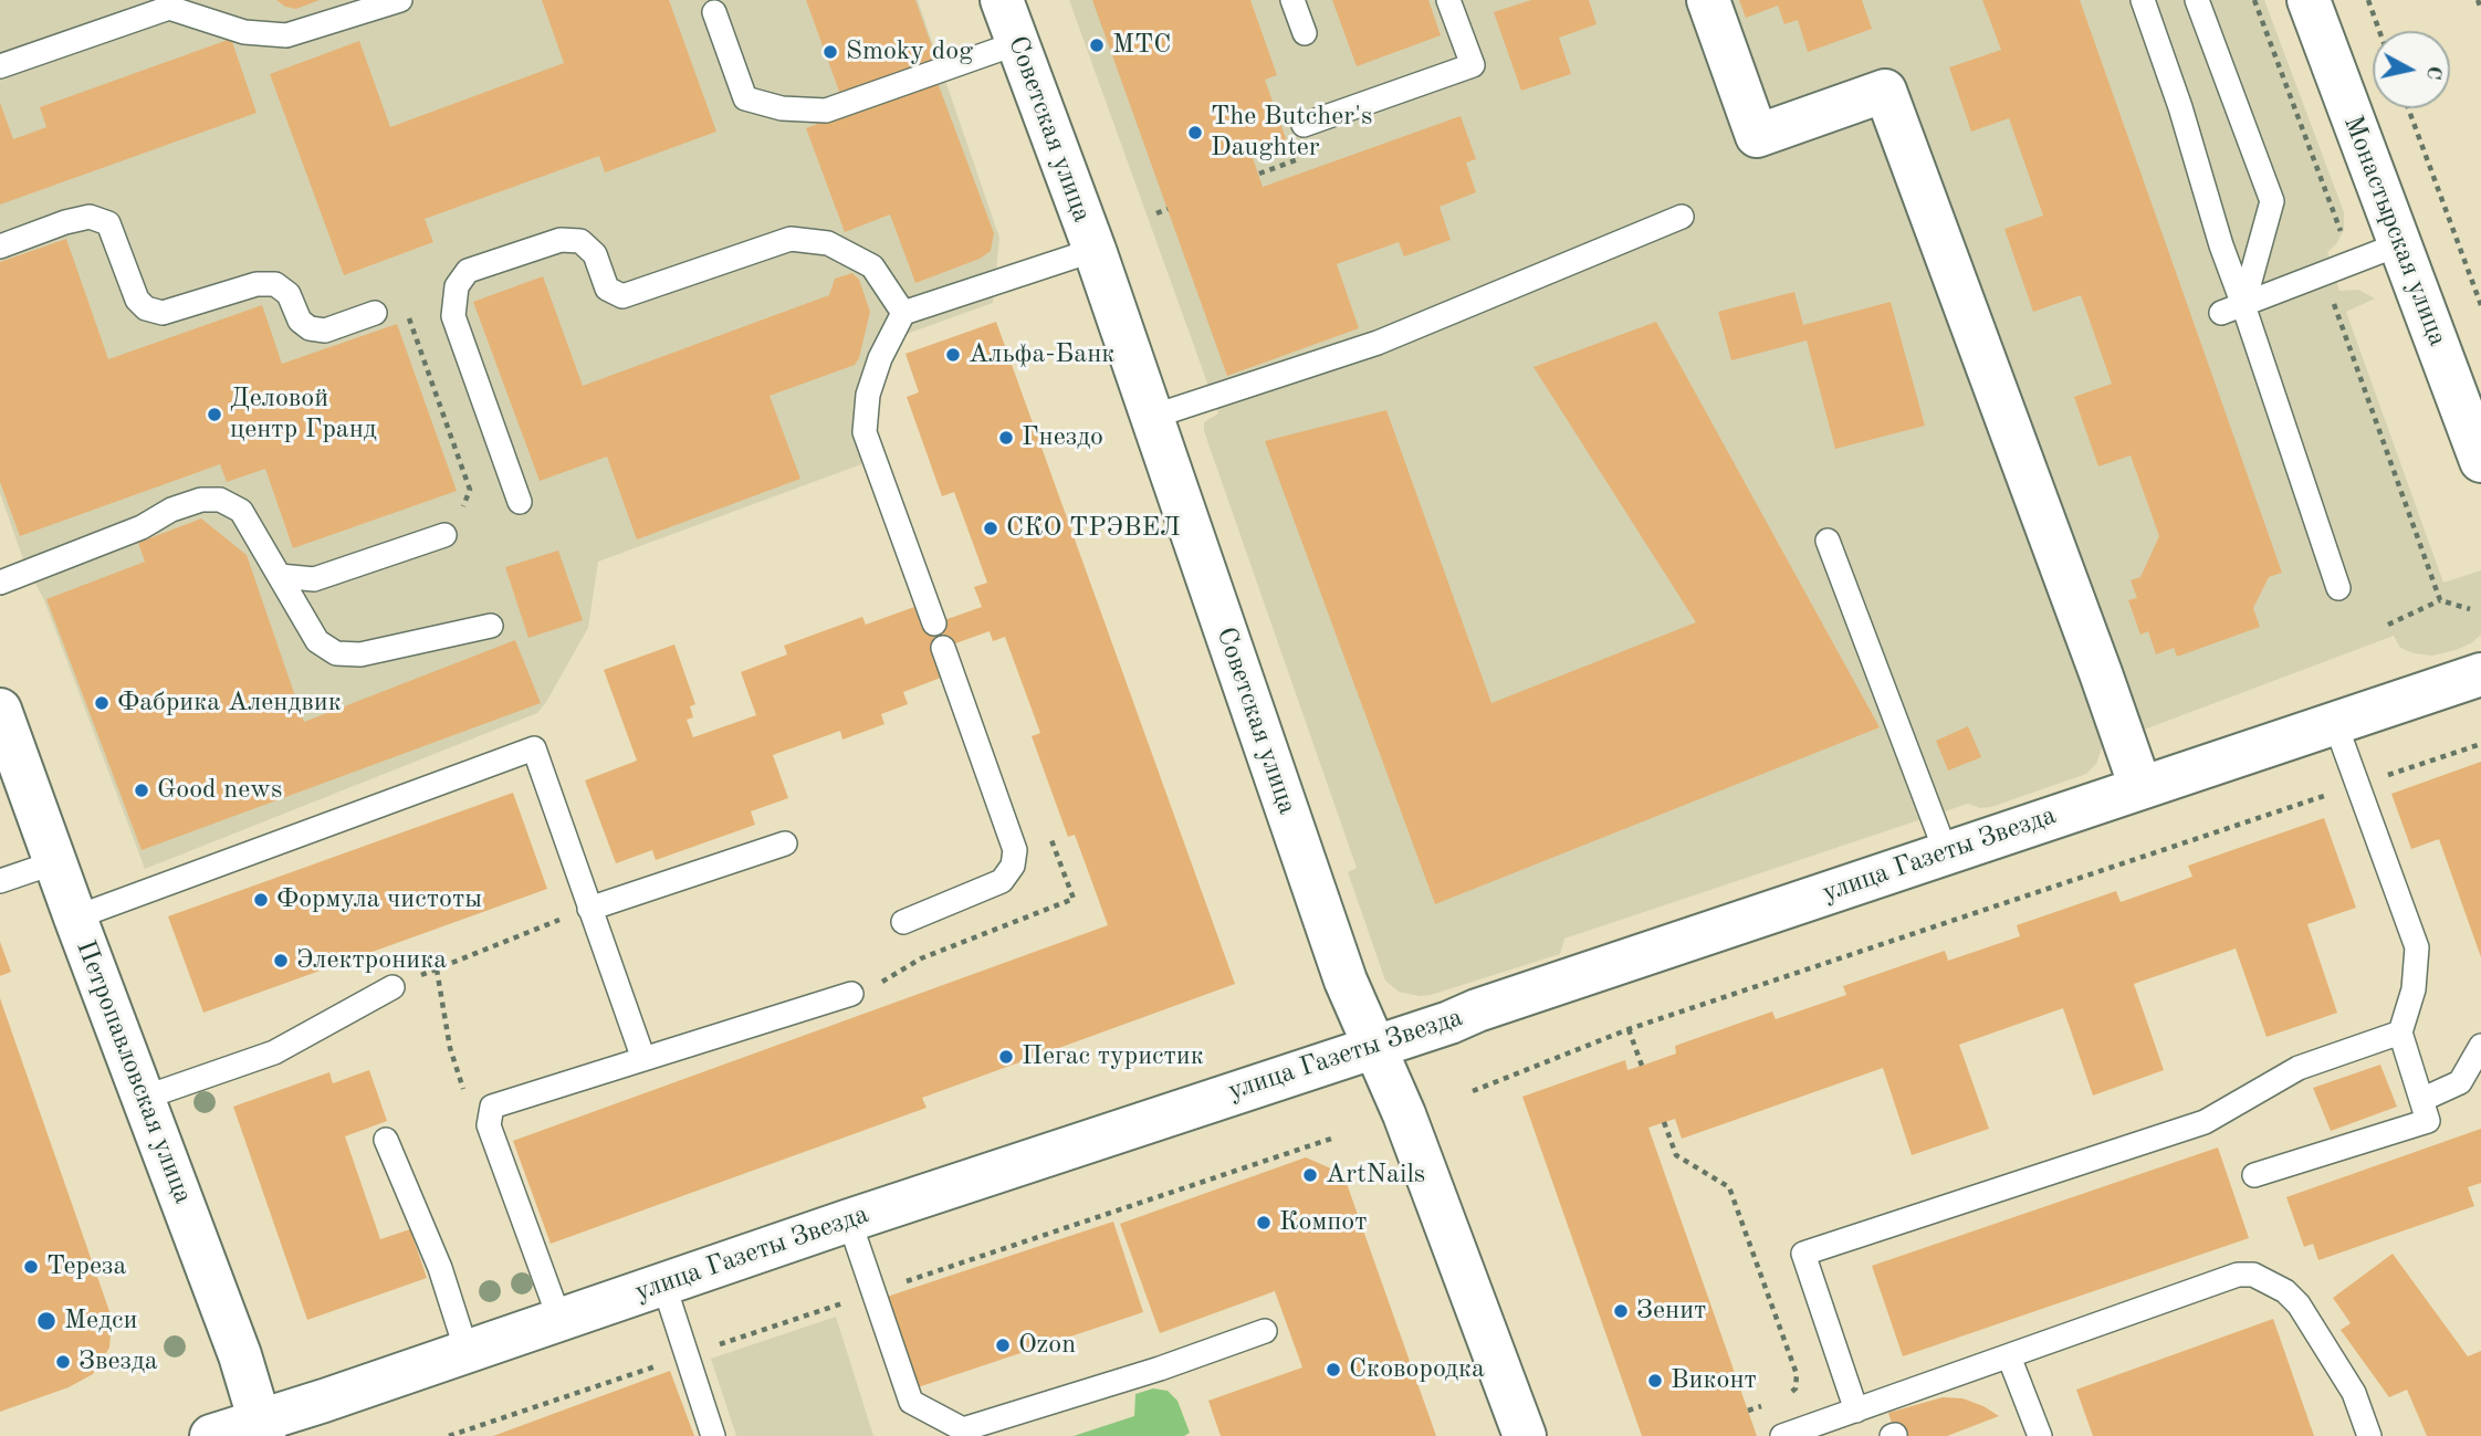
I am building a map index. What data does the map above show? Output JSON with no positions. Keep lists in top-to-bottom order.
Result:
{
  "streets": {
    "street": [
      "Советская улица",
      "Монастырская улица",
      "улица Газеты Звезда",
      "Петропавловская улица"
    ]
  },
  "crossings": [
    ["Советская улица", "улица Газеты Звезда"],
    ["улица Газеты Звезда", "Петропавловская улица"]
  ],
  "places": [
    "МТС",
    "Smoky dog",
    "The Butcher's Daughter",
    "Альфа-Банк",
    "Деловой центр Гранд",
    "Гнездо",
    "СКО ТРЭВЕЛ",
    "Фабрика Алендвик",
    "Good news",
    "Формула чистоты",
    "Электроника",
    "Пегас туристик",
    "ArtNails",
    "Компот",
    "Тереза",
    "Зенит",
    "Медси",
    "Ozon",
    "Звезда",
    "Сковородка",
    "Виконт"
  ],
  "north": "right"
}
